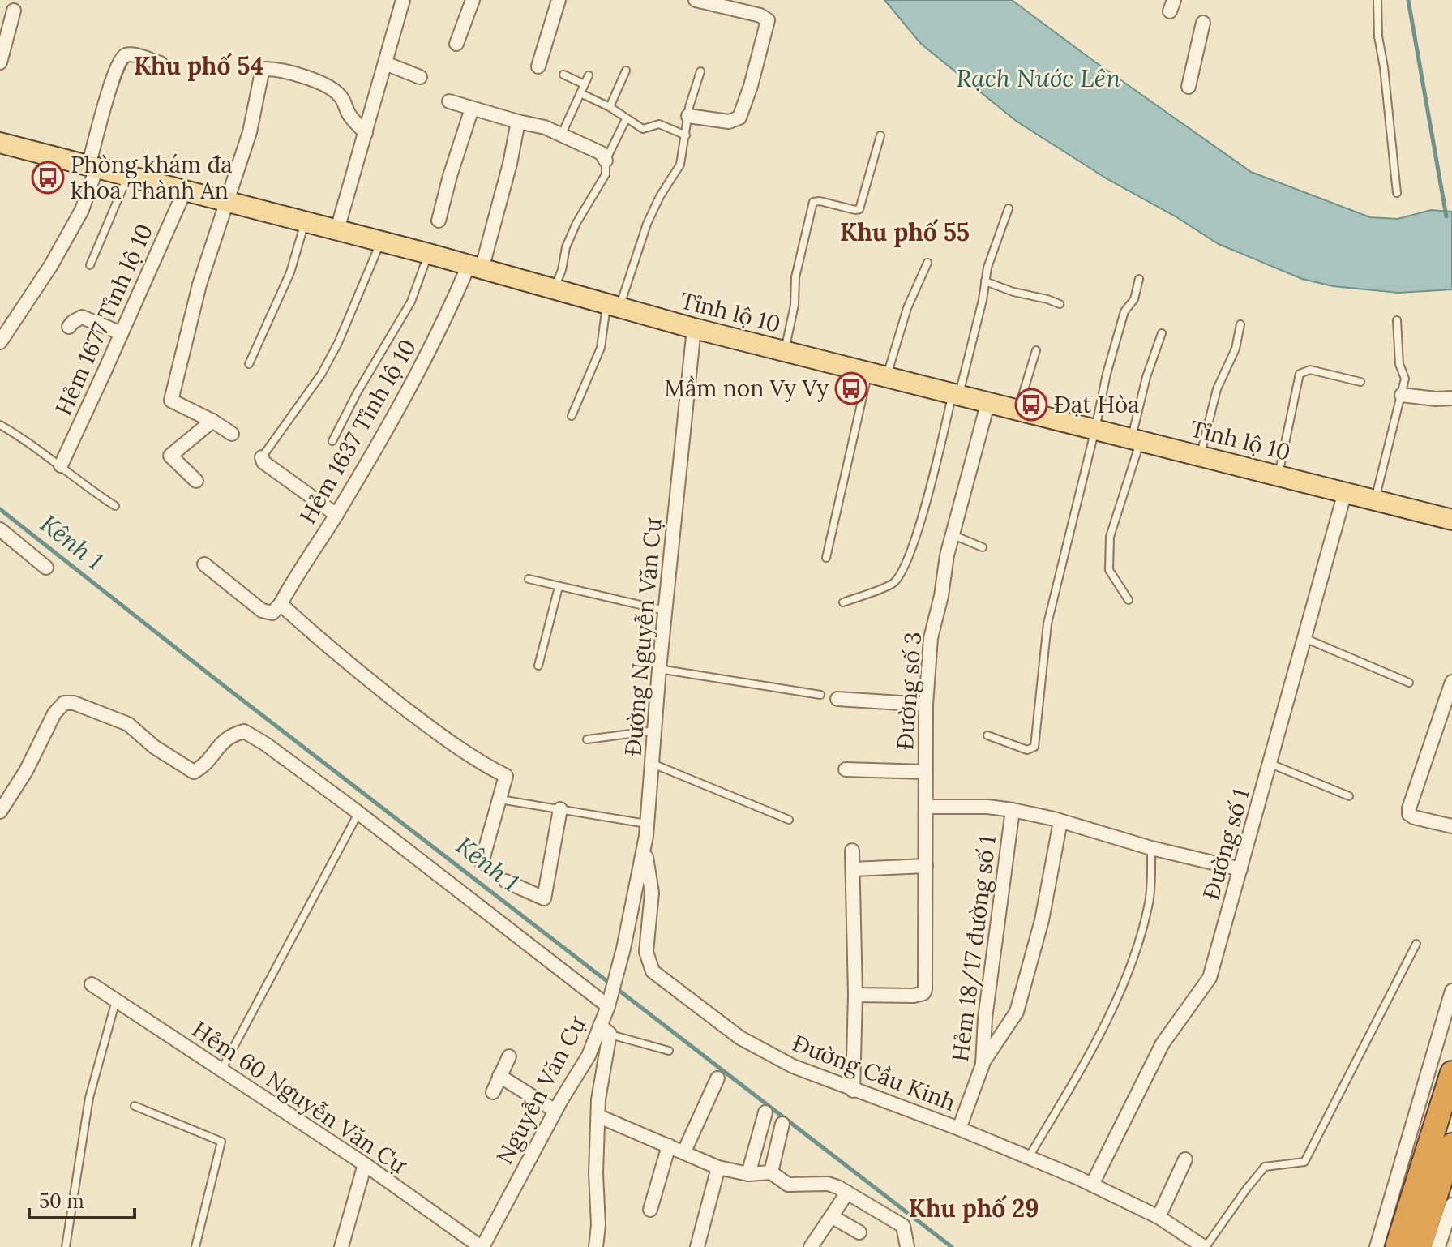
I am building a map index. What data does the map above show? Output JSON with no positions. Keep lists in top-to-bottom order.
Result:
{
  "streets": {
    "main road": ["Tỉnh lộ 10"],
    "street": [
      "Hẻm 1677 Tỉnh lộ 10",
      "Hẻm 1637 Tỉnh lộ 10",
      "Đường Nguyễn Văn Cự",
      "Đường số 3",
      "Đường số 1",
      "Hẻm 18/17 đường số 1",
      "Đường Cầu Kinh",
      "Nguyễn Văn Cự",
      "Hẻm 60 Nguyễn Văn Cự"
    ]
  },
  "crossings": [
    ["Tỉnh lộ 10", "Hẻm 1677 Tỉnh lộ 10"],
    ["Tỉnh lộ 10", "Hẻm 1637 Tỉnh lộ 10"],
    ["Tỉnh lộ 10", "Đường Nguyễn Văn Cự"],
    ["Tỉnh lộ 10", "Đường số 3"],
    ["Tỉnh lộ 10", "Đường số 1"],
    ["Đường Nguyễn Văn Cự", "Đường Cầu Kinh"],
    ["Đường Nguyễn Văn Cự", "Nguyễn Văn Cự"],
    ["Đường số 1", "Đường Cầu Kinh"],
    ["Hẻm 18/17 đường số 1", "Đường Cầu Kinh"],
    ["Nguyễn Văn Cự", "Hẻm 60 Nguyễn Văn Cự"]
  ],
  "districts": ["Khu phố 54", "Khu phố 55", "Khu phố 29"],
  "water": ["Rạch Nước Lên", "Kênh 1"],
  "places": {
    "bus stop": ["Phòng khám đa khoa Thành An", "Mầm non Vy Vy", "Đạt Hòa"]
  },
  "scale_bar": "50 m"
}
